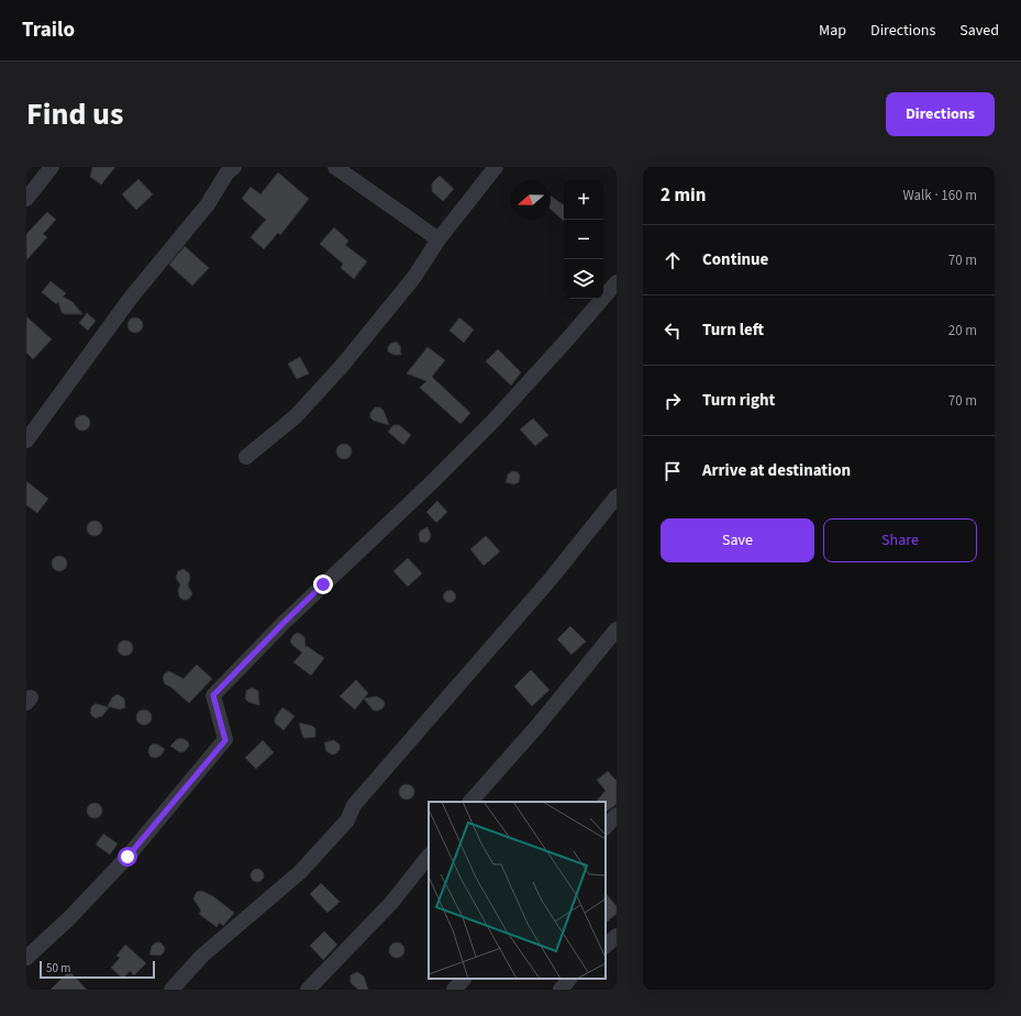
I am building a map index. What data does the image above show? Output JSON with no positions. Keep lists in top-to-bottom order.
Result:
{
  "scale_bar": "50 m",
  "north": "left",
  "page": {
    "header": "Trailo",
    "nav": ["Map", "Directions", "Saved"],
    "title": "Find us",
    "buttons": [
      "Directions",
      ["Save", "Share"]
    ],
    "heading": ["2 min", "Walk · 160 m"],
    "map_buttons": ["+", "−"],
    "list": [
      ["Continue", "70 m"],
      ["Turn left", "20 m"],
      ["Turn right", "70 m"],
      "Arrive at destination"
    ],
    "scale": "50 m"
  }
}
